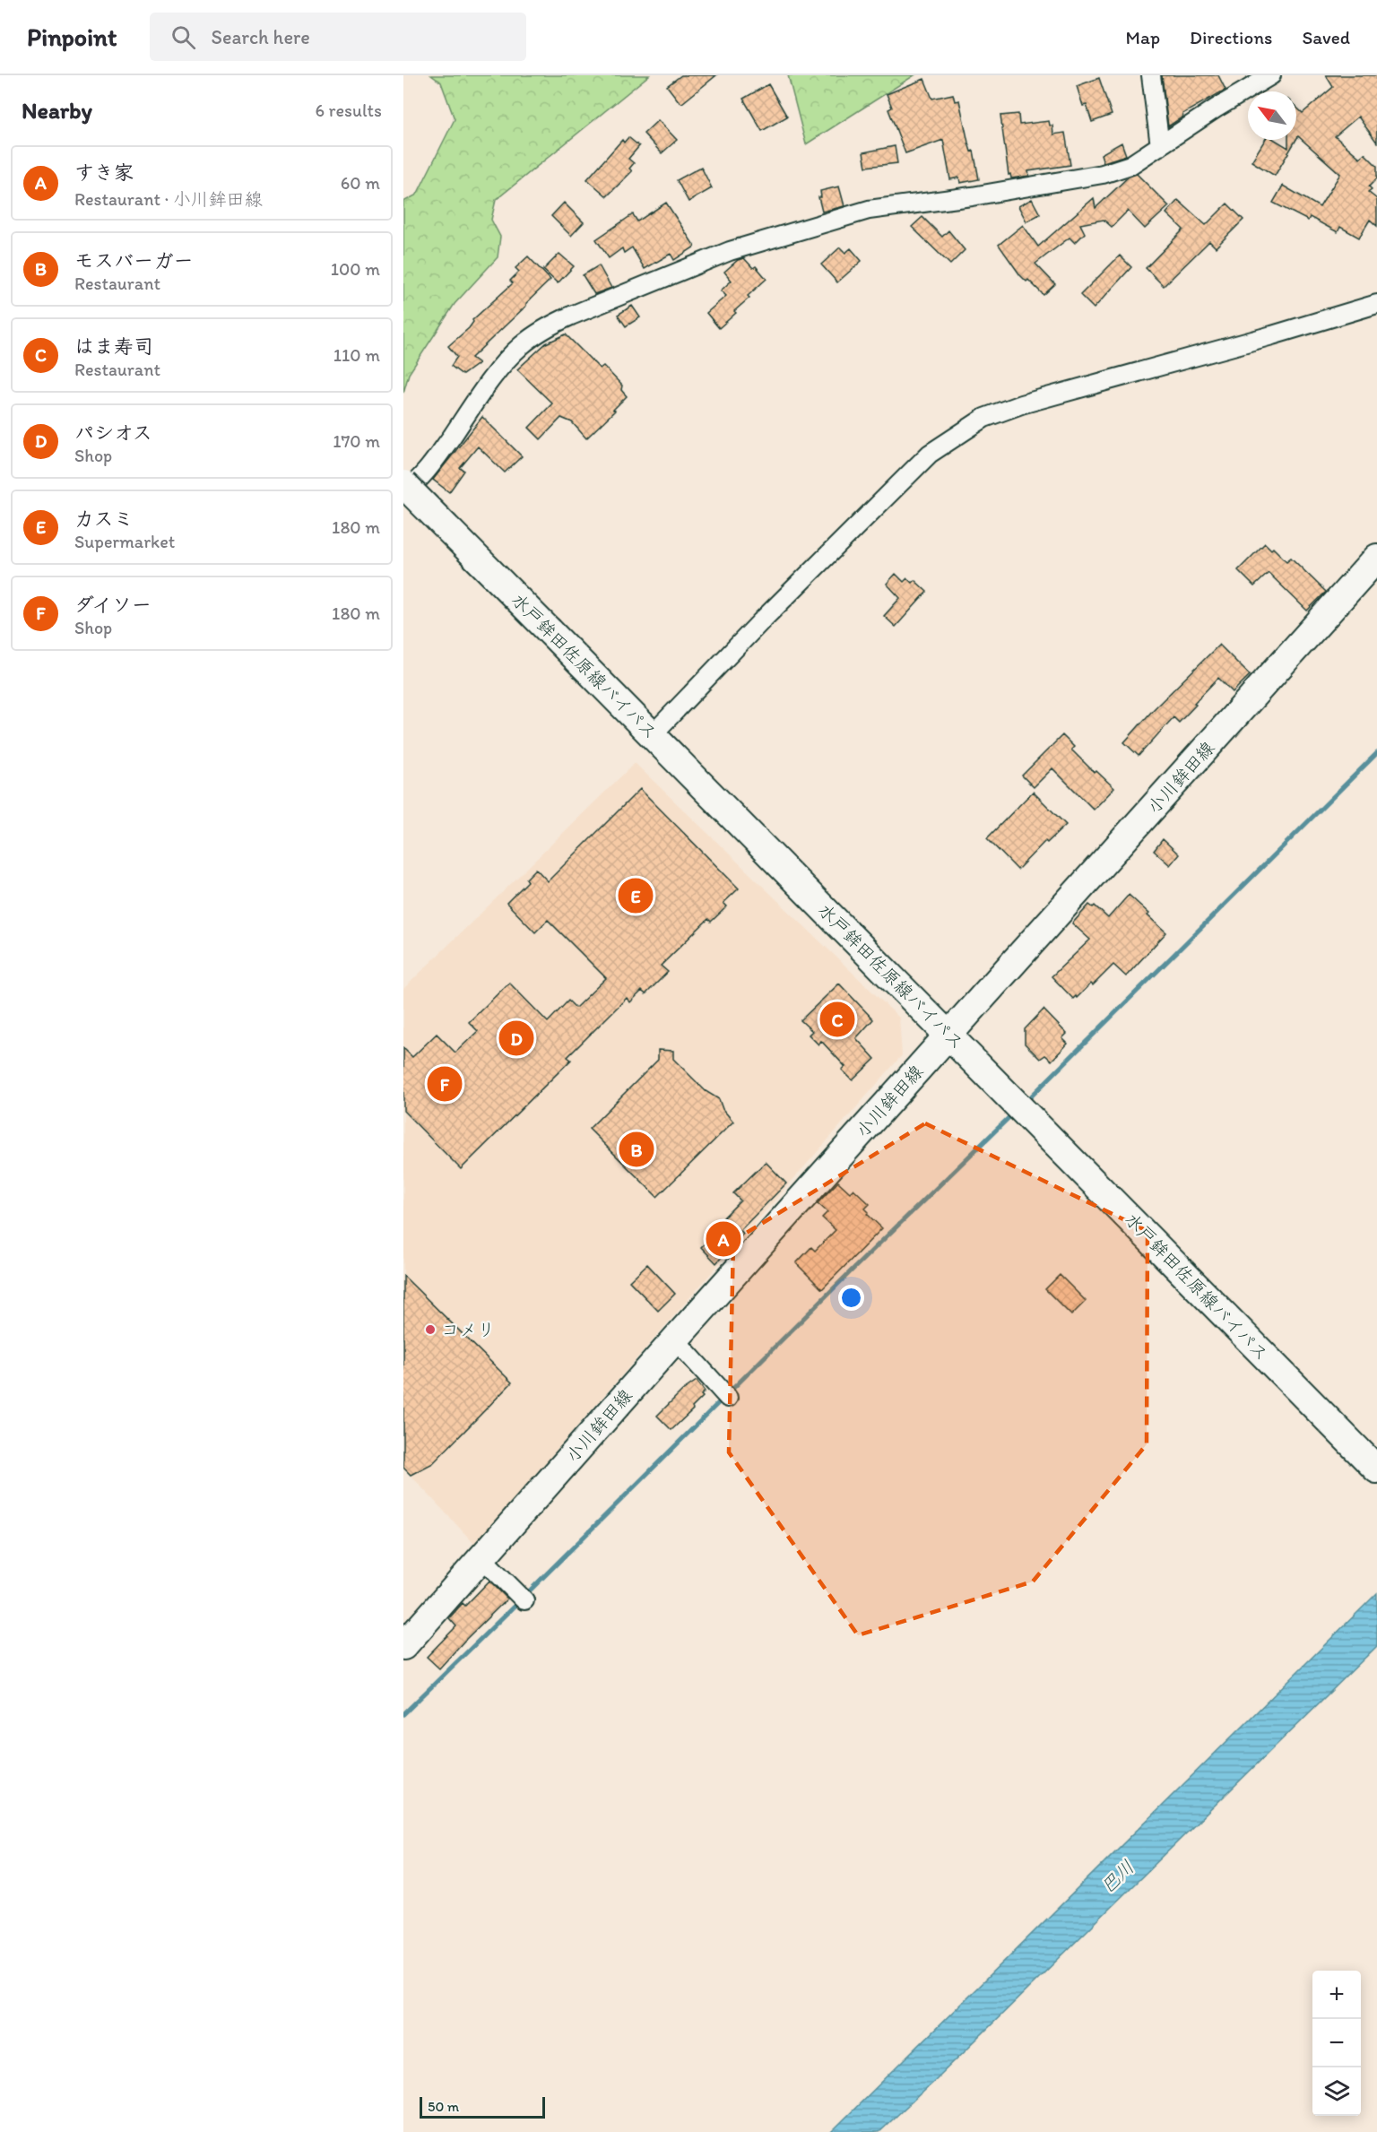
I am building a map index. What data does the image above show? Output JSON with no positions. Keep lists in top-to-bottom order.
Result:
{
  "streets": {
    "main road": ["水戸鉾田佐原線バイパス", "小川鉾田線"]
  },
  "crossings": [
    ["水戸鉾田佐原線バイパス", "小川鉾田線"]
  ],
  "water": ["巴川"],
  "places": ["コメリ"],
  "scale_bar": "50 m",
  "north": "top left",
  "page": {
    "header": "Pinpoint",
    "search": "Search here",
    "nav": ["Map", "Directions", "Saved"],
    "heading": ["Nearby", "6 results"],
    "list": [
      {
        "mark": "A",
        "name": "すき家",
        "note": "Restaurant · 小川鉾田線",
        "value": "60 m"
      },
      {
        "mark": "B",
        "name": "モスバーガー",
        "note": "Restaurant",
        "value": "100 m"
      },
      {
        "mark": "C",
        "name": "はま寿司",
        "note": "Restaurant",
        "value": "110 m"
      },
      {
        "mark": "D",
        "name": "パシオス",
        "note": "Shop",
        "value": "170 m"
      },
      {
        "mark": "E",
        "name": "カスミ",
        "note": "Supermarket",
        "value": "180 m"
      },
      {
        "mark": "F",
        "name": "ダイソー",
        "note": "Shop",
        "value": "180 m"
      }
    ],
    "pins": [
      "E",
      "C",
      "D",
      "F",
      "B",
      "A"
    ],
    "map_buttons": ["+", "−"],
    "scale": "50 m"
  }
}
